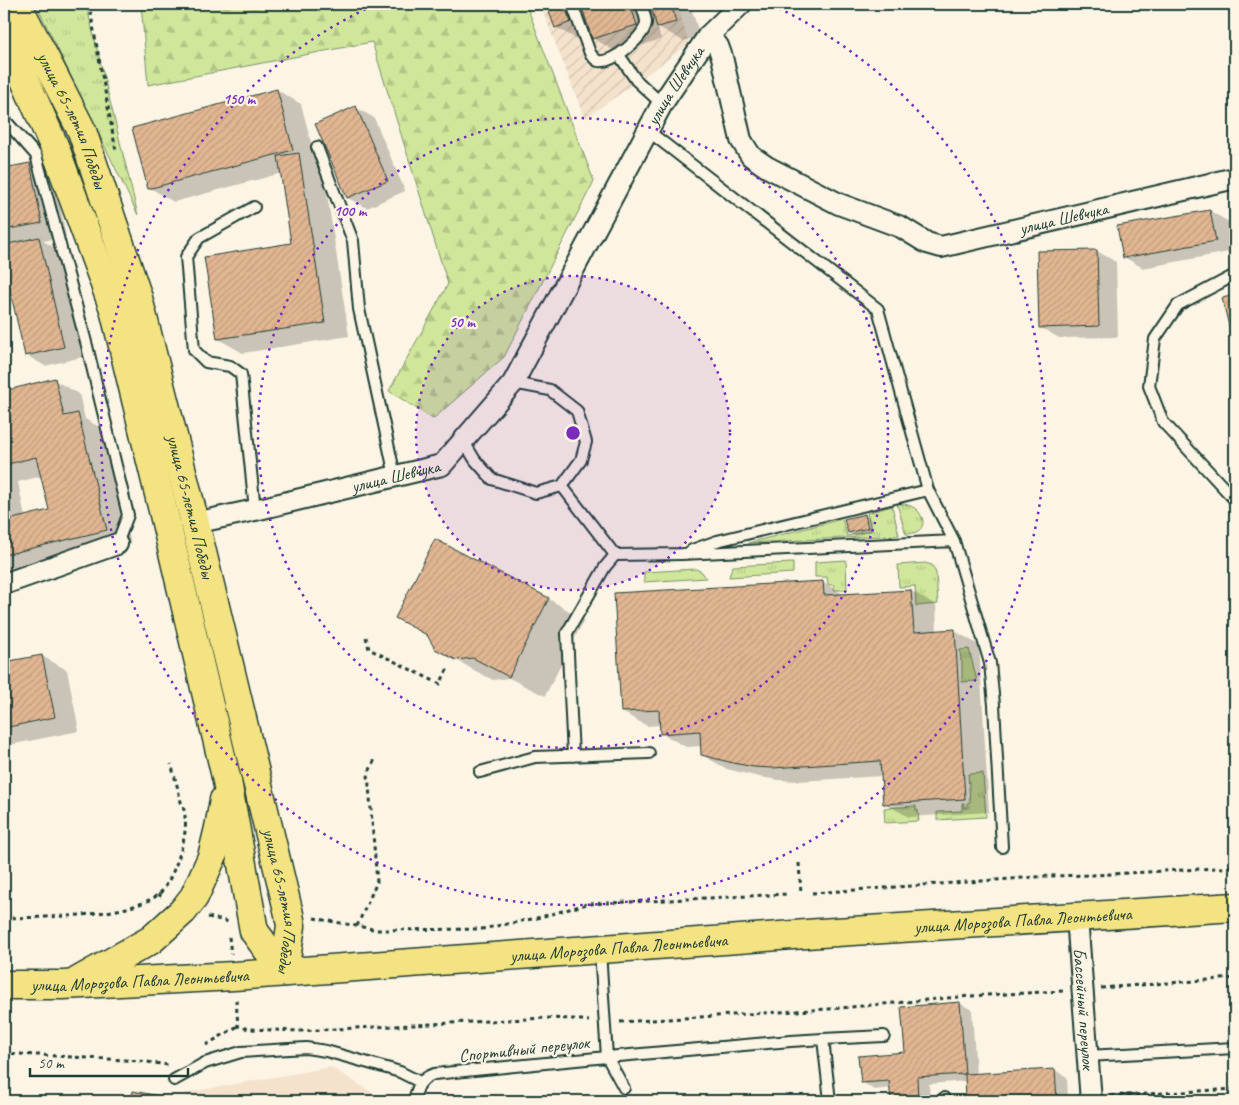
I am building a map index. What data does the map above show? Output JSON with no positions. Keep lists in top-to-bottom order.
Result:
{
  "streets": {
    "main road": ["улица 65-летия Победы", "улица Морозова Павла Леонтьевича"],
    "street": ["улица Шевчука", "Бассейный переулок"],
    "lane": ["Спортивный переулок"]
  },
  "crossings": [
    ["улица Шевчука", "улица 65-летия Победы"],
    ["улица 65-летия Победы", "улица Морозова Павла Леонтьевича"],
    ["улица Морозова Павла Леонтьевича", "Бассейный переулок"],
    ["улица Морозова Павла Леонтьевича", "Спортивный переулок"]
  ],
  "scale_bar": "50 m",
  "rings": ["150 m", "100 m", "50 m"]
}
